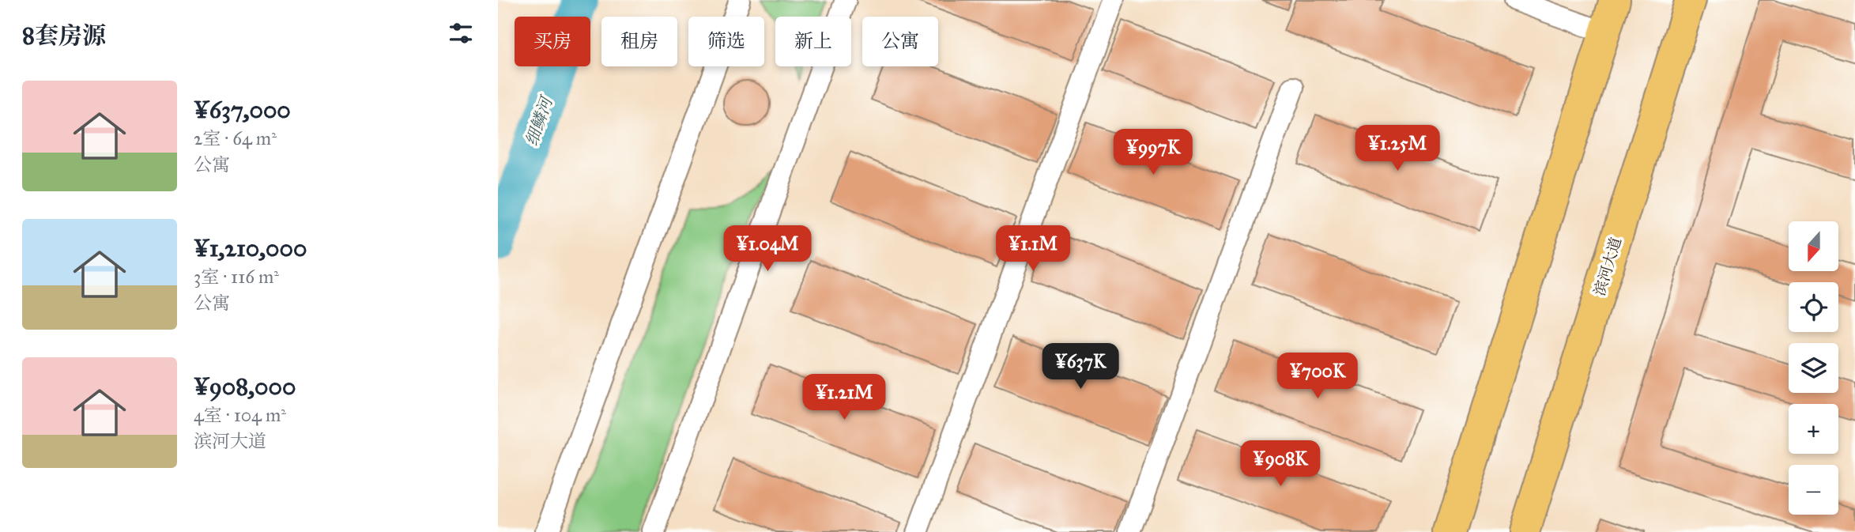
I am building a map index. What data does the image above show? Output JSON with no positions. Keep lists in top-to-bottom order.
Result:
{
  "streets": {
    "main road": ["滨河大道"]
  },
  "water": ["细鳞河"],
  "north": "bottom",
  "page": {
    "heading": "8套房源",
    "chip": [
      "买房",
      "租房",
      "筛选",
      "新上",
      "公寓"
    ],
    "list": [
      {
        "name": "¥637,000",
        "note": "2室 · 64 m² · 公寓"
      },
      {
        "name": "¥1,210,000",
        "note": "3室 · 116 m² · 公寓"
      },
      {
        "name": "¥908,000",
        "note": "4室 · 104 m² · 滨河大道"
      }
    ],
    "price": [
      "¥1.25M",
      "¥997K",
      "¥1.04M",
      "¥1.1M",
      "¥637K",
      "¥700K",
      "¥1.21M",
      "¥908K"
    ],
    "map_buttons": ["+", "−"]
  }
}
